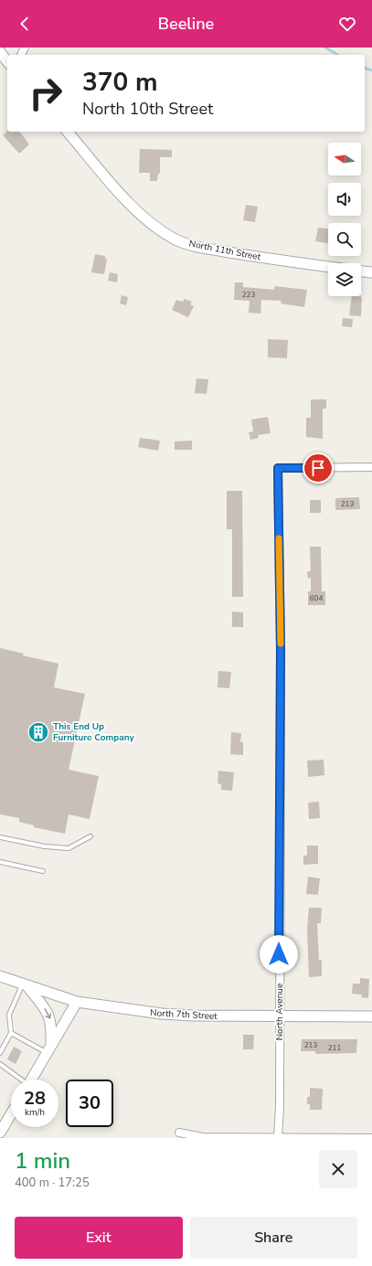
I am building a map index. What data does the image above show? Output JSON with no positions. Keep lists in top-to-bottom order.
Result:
{
  "streets": {
    "street": ["North 11th Street", "North Avenue", "North 7th Street"]
  },
  "crossings": [
    ["North Avenue", "North 7th Street"]
  ],
  "places": {
    "building": ["This End Up Furniture Company"]
  },
  "house_numbers": [
    "223",
    "213",
    "604",
    "213",
    "211"
  ],
  "north": "left",
  "page": {
    "header": "Beeline",
    "turn": ["370 m", "North 10th Street"],
    "speed": "28 km/h",
    "limit": "30",
    "heading": ["1 min", "400 m · 17:25"],
    "buttons": ["Exit", "Share"]
  }
}
